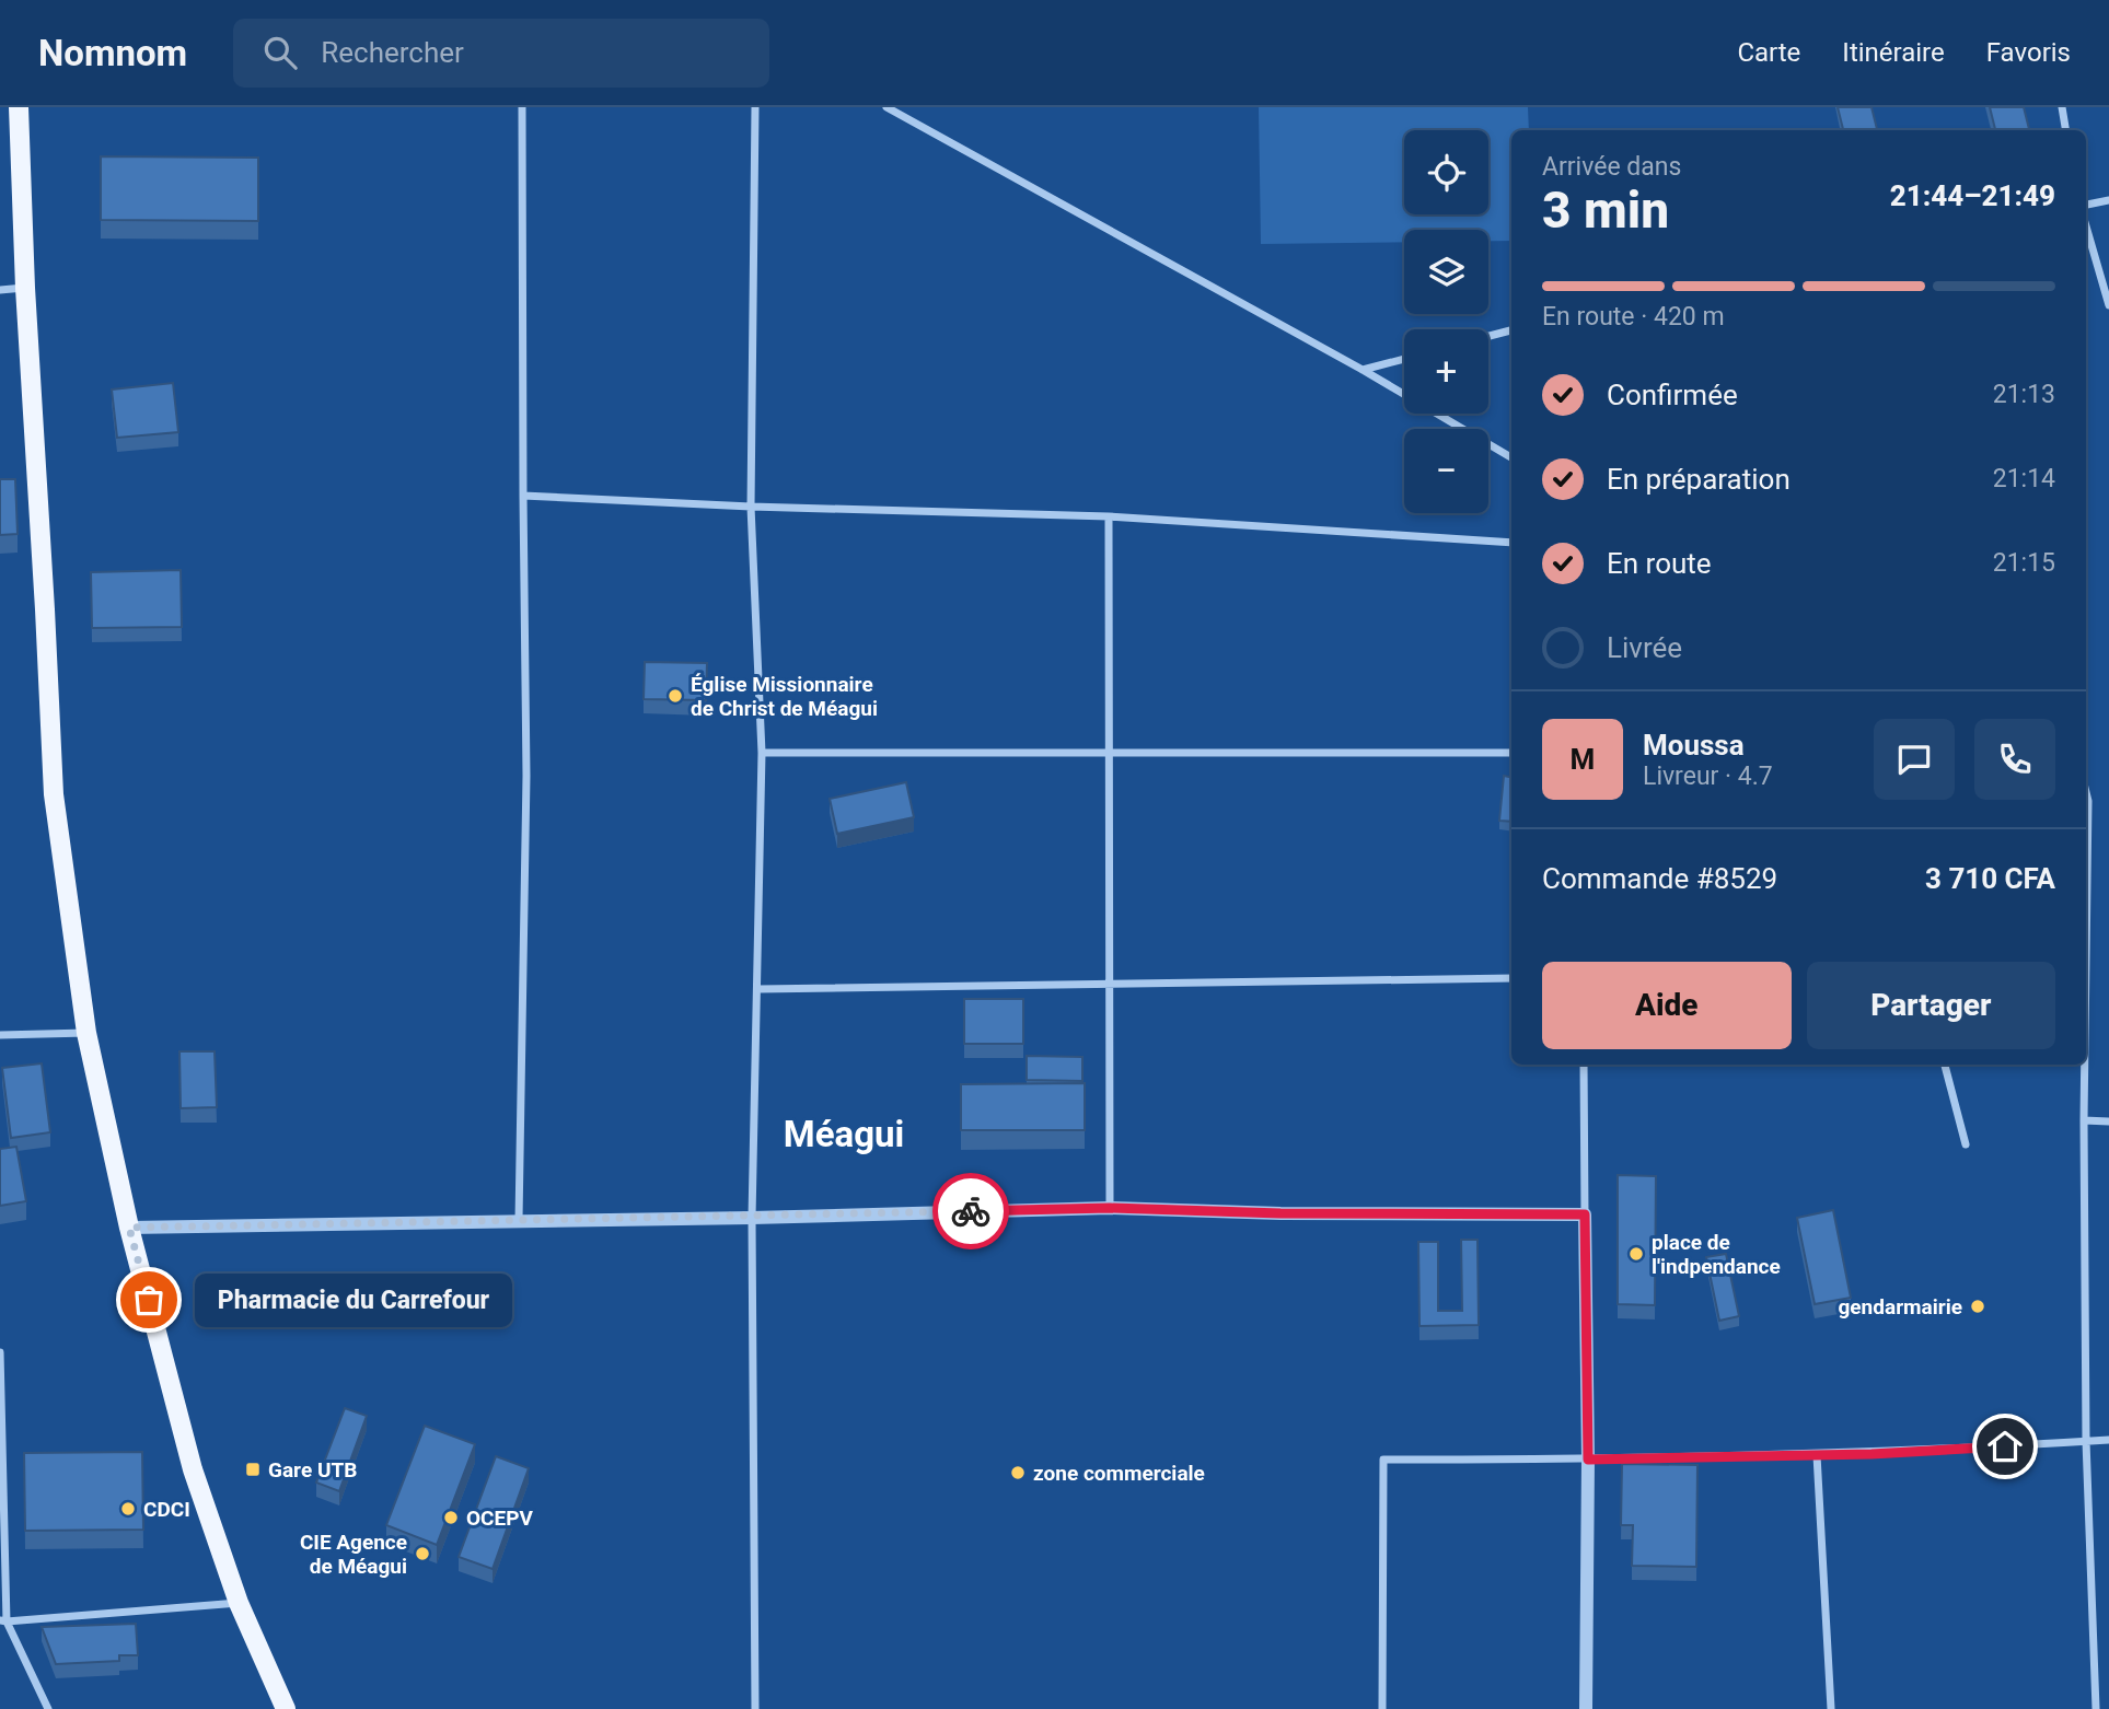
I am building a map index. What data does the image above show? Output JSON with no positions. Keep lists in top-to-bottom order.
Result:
{
  "districts": ["Méagui"],
  "places": {
    "other": [
      "Église Missionnaire de Christ de Méagui",
      "place de l'indpendance",
      "Pharmacie du Carrefour",
      "gendarmairie",
      "zone commerciale",
      "CDCI",
      "OCEPV",
      "CIE Agence de Méagui"
    ],
    "transit": ["Gare UTB"]
  },
  "page": {
    "header": "Nomnom",
    "search": "Rechercher",
    "nav": ["Carte", "Itinéraire", "Favoris"],
    "map_buttons": ["+", "−"],
    "heading": ["3 min", "Arrivée dans", "21:44–21:49"],
    "panel": [
      "Moussa",
      "Livreur · 4.7",
      "Commande #8529",
      "3 710 CFA"
    ],
    "bar": "En route · 420 m",
    "list": [
      ["Confirmée", "21:13"],
      ["En préparation", "21:14"],
      ["En route", "21:15"],
      "Livrée"
    ],
    "round": "M",
    "buttons": ["Aide", "Partager"],
    "bubble": "Pharmacie du Carrefour"
  }
}
